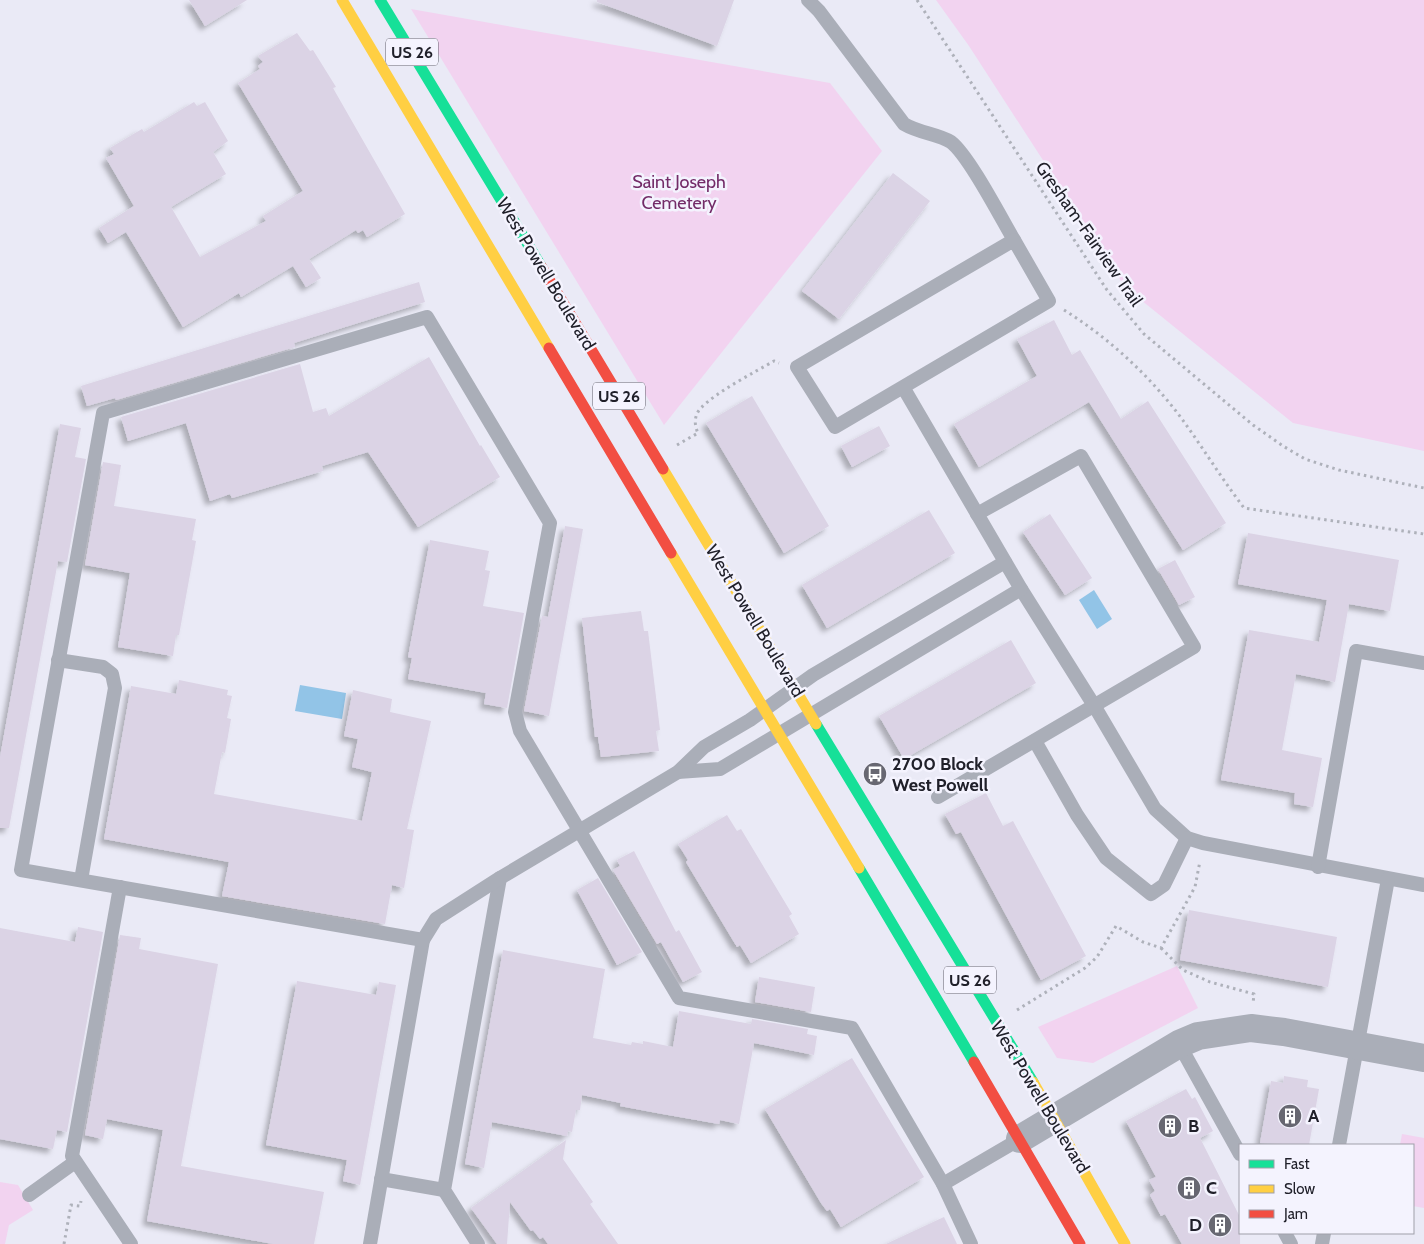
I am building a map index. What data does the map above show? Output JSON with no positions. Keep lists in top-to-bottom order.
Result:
{
  "streets": {
    "main road": ["US 26", "West Powell Boulevard"],
    "path": ["Gresham-Fairview Trail"]
  },
  "parks": ["Saint Joseph Cemetery"],
  "places": {
    "bus stop": ["2700 Block West Powell"],
    "building": [
      "A",
      "B",
      "C",
      "D"
    ]
  },
  "legend": ["Fast", "Slow", "Jam"]
}
